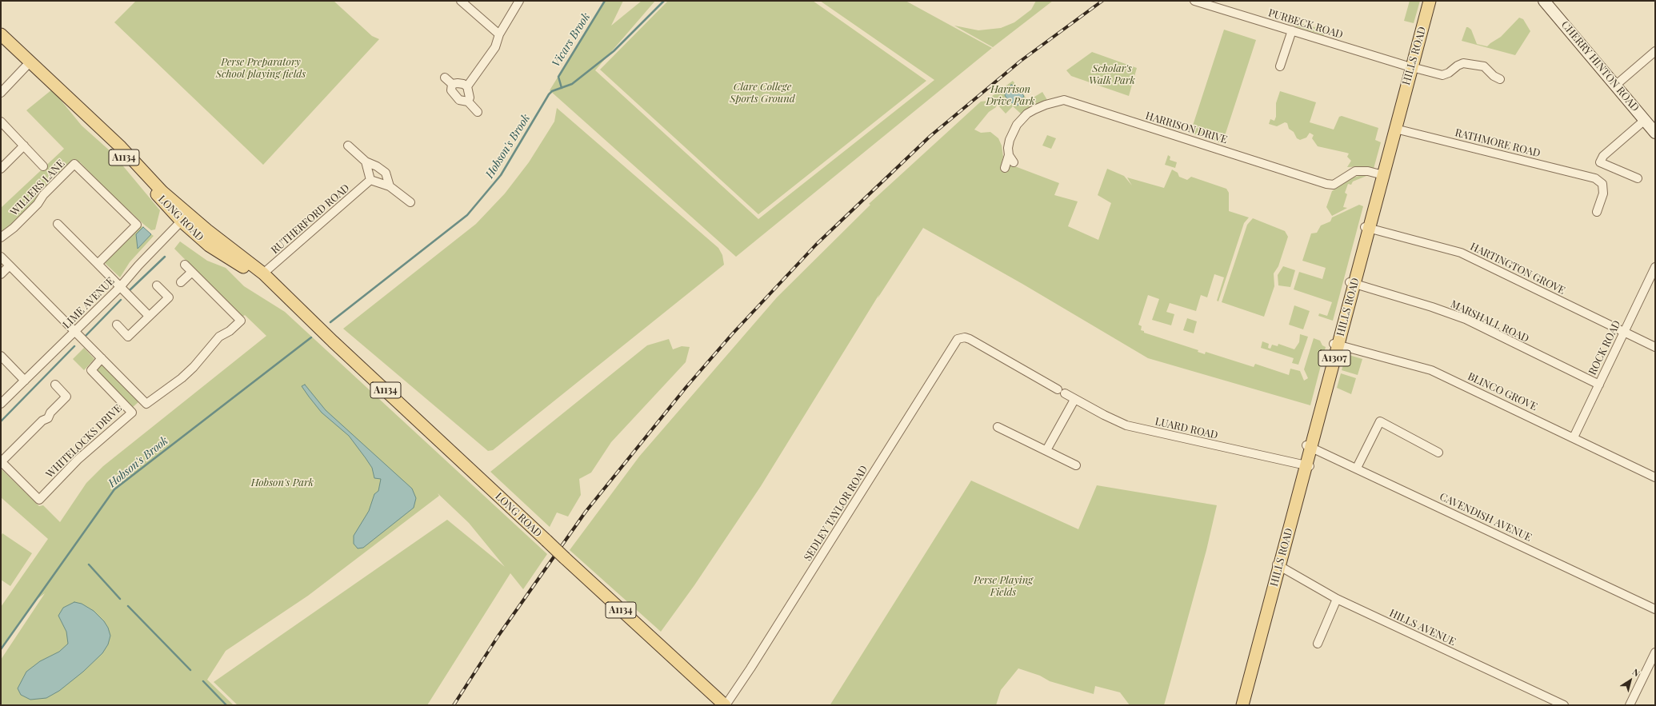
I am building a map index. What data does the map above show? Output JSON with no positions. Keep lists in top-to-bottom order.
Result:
{
  "streets": {
    "main road": [
      "HILLS ROAD",
      "A1134",
      "LONG ROAD",
      "A1307"
    ],
    "street": [
      "PURBECK ROAD",
      "CHERRY HINTON ROAD",
      "HARRISON DRIVE",
      "RATHMORE ROAD",
      "WILLERS LANE",
      "RUTHERFORD ROAD",
      "HARTINGTON GROVE",
      "LIME AVENUE",
      "MARSHALL ROAD",
      "ROCK ROAD",
      "BLINCO GROVE",
      "LUARD ROAD",
      "WHITELOCKS DRIVE",
      "SEDLEY TAYLOR ROAD",
      "CAVENDISH AVENUE",
      "HILLS AVENUE"
    ]
  },
  "crossings": [
    ["PURBECK ROAD", "HILLS ROAD"],
    ["HILLS ROAD", "HARRISON DRIVE"],
    ["HILLS ROAD", "RATHMORE ROAD"],
    ["HILLS ROAD", "HARTINGTON GROVE"],
    ["HILLS ROAD", "MARSHALL ROAD"],
    ["HILLS ROAD", "BLINCO GROVE"],
    ["HILLS ROAD", "LUARD ROAD"],
    ["HILLS ROAD", "CAVENDISH AVENUE"],
    ["HILLS ROAD", "HILLS AVENUE"],
    ["LONG ROAD", "RUTHERFORD ROAD"],
    ["LONG ROAD", "LIME AVENUE"],
    ["LONG ROAD", "SEDLEY TAYLOR ROAD"],
    ["HARTINGTON GROVE", "ROCK ROAD"],
    ["MARSHALL ROAD", "ROCK ROAD"],
    ["ROCK ROAD", "BLINCO GROVE"],
    ["LUARD ROAD", "SEDLEY TAYLOR ROAD"]
  ],
  "water": ["Vicars Brook", "Hobson's Brook"],
  "parks": [
    "Perse Preparatory School playing fields",
    "Scholar's Walk Park",
    "Clare College Sports Ground",
    "Harrison Drive Park",
    "Hobson's Park",
    "Perse Playing Fields"
  ],
  "north": "top right"
}
